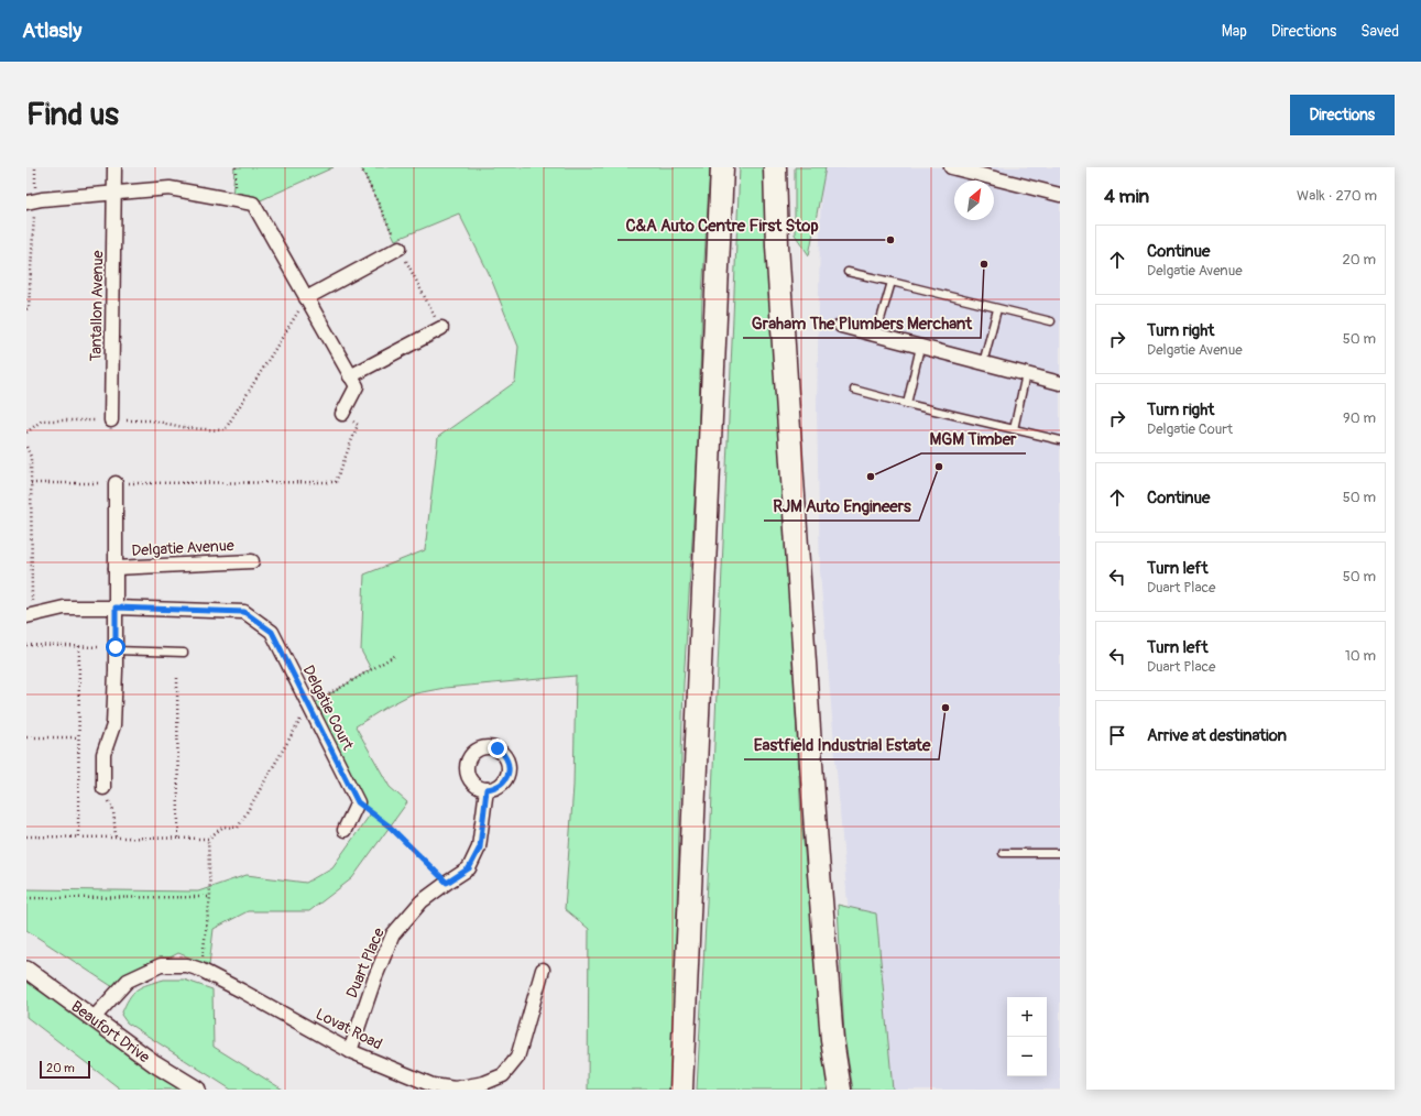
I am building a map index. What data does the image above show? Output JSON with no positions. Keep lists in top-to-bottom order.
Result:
{
  "streets": {
    "street": [
      "Tantallon Avenue",
      "Delgatie Avenue",
      "Delgatie Court",
      "Duart Place",
      "Lovat Road",
      "Beaufort Drive"
    ]
  },
  "crossings": [
    ["Delgatie Avenue", "Delgatie Court"],
    ["Duart Place", "Lovat Road"],
    ["Lovat Road", "Beaufort Drive"]
  ],
  "places": [
    "C&A Auto Centre First Stop",
    "Graham The Plumbers Merchant",
    "RJM Auto Engineers",
    "MGM Timber",
    "Eastfield Industrial Estate"
  ],
  "scale_bar": "20 m",
  "north": "top right",
  "page": {
    "header": "Atlasly",
    "nav": ["Map", "Directions", "Saved"],
    "buttons": "Directions",
    "title": "Find us",
    "heading": ["4 min", "Walk · 270 m"],
    "list": [
      ["Continue", "Delgatie Avenue", "20 m"],
      ["Turn right", "Delgatie Avenue", "50 m"],
      ["Turn right", "Delgatie Court", "90 m"],
      ["Continue", "50 m"],
      ["Turn left", "Duart Place", "50 m"],
      ["Turn left", "Duart Place", "10 m"],
      "Arrive at destination"
    ],
    "map_buttons": ["+", "−"],
    "scale": "20 m"
  }
}
